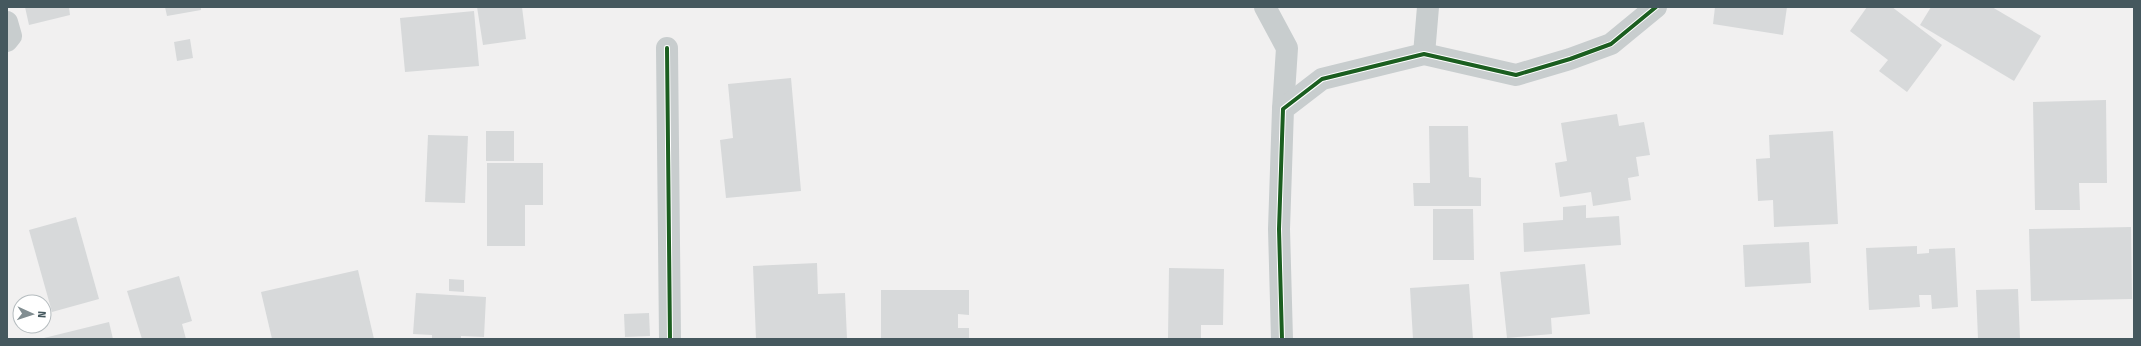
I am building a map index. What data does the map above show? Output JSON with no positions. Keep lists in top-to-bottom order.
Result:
{
  "north": "right"
}
